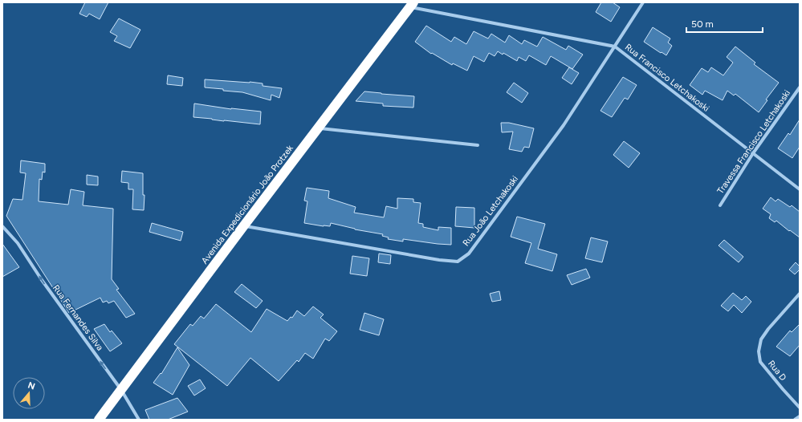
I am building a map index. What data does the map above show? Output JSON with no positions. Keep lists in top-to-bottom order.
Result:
{
  "streets": {
    "highway": ["Avenida Expedicionário João Protzek"],
    "street": [
      "Rua Francisco Letchakoski",
      "Travessa Francisco Letchakoski",
      "Rua João Letchakoski",
      "Rua Fernandes Silva",
      "Rua D"
    ]
  },
  "crossings": [
    ["Rua Francisco Letchakoski", "Travessa Francisco Letchakoski"],
    ["Rua Francisco Letchakoski", "Avenida Expedicionário João Protzek"],
    ["Rua Francisco Letchakoski", "Rua João Letchakoski"],
    ["Avenida Expedicionário João Protzek", "Rua João Letchakoski"],
    ["Avenida Expedicionário João Protzek", "Rua Fernandes Silva"]
  ],
  "one_way": ["Rua Fernandes Silva"],
  "scale_bar": "50 m",
  "north": "top"
}
